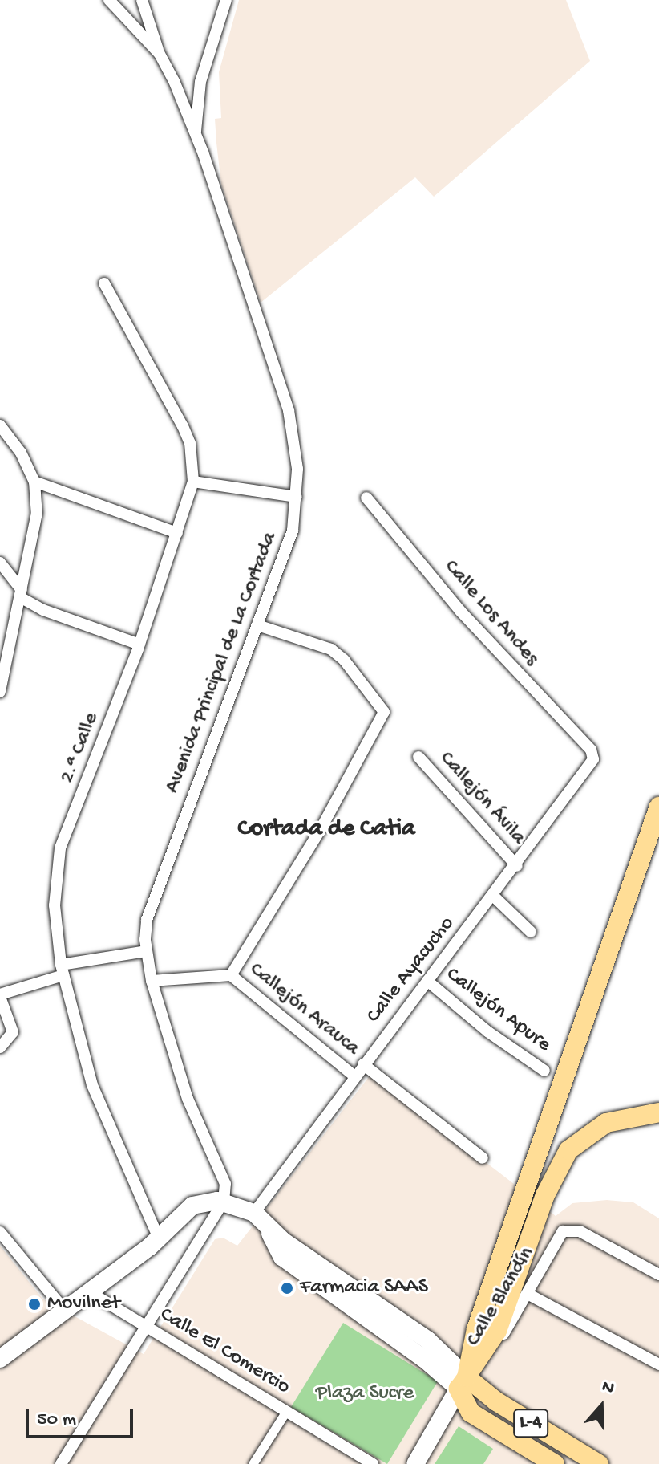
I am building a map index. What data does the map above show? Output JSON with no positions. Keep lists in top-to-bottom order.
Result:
{
  "streets": {
    "main road": ["L-4"],
    "street": [
      "Calle Los Andes",
      "Avenida Principal de La Cortada",
      "2.ª Calle",
      "Callejón Ávila",
      "Calle Ayacucho",
      "Callejón Arauca",
      "Callejón Apure",
      "Calle Blandín",
      "Calle El Comercio"
    ]
  },
  "crossings": [
    ["Calle Los Andes", "Calle Ayacucho"],
    ["Avenida Principal de La Cortada", "Callejón Arauca"],
    ["Callejón Ávila", "Calle Ayacucho"],
    ["Calle Ayacucho", "Callejón Arauca"],
    ["Calle Ayacucho", "Callejón Apure"],
    ["Calle Ayacucho", "L-4"],
    ["Calle Blandín", "L-4"]
  ],
  "districts": ["Cortada de Catia"],
  "parks": ["Plaza Sucre"],
  "places": ["Farmacia SAAS", "Movilnet"],
  "scale_bar": "50 m",
  "north": "top"
}
